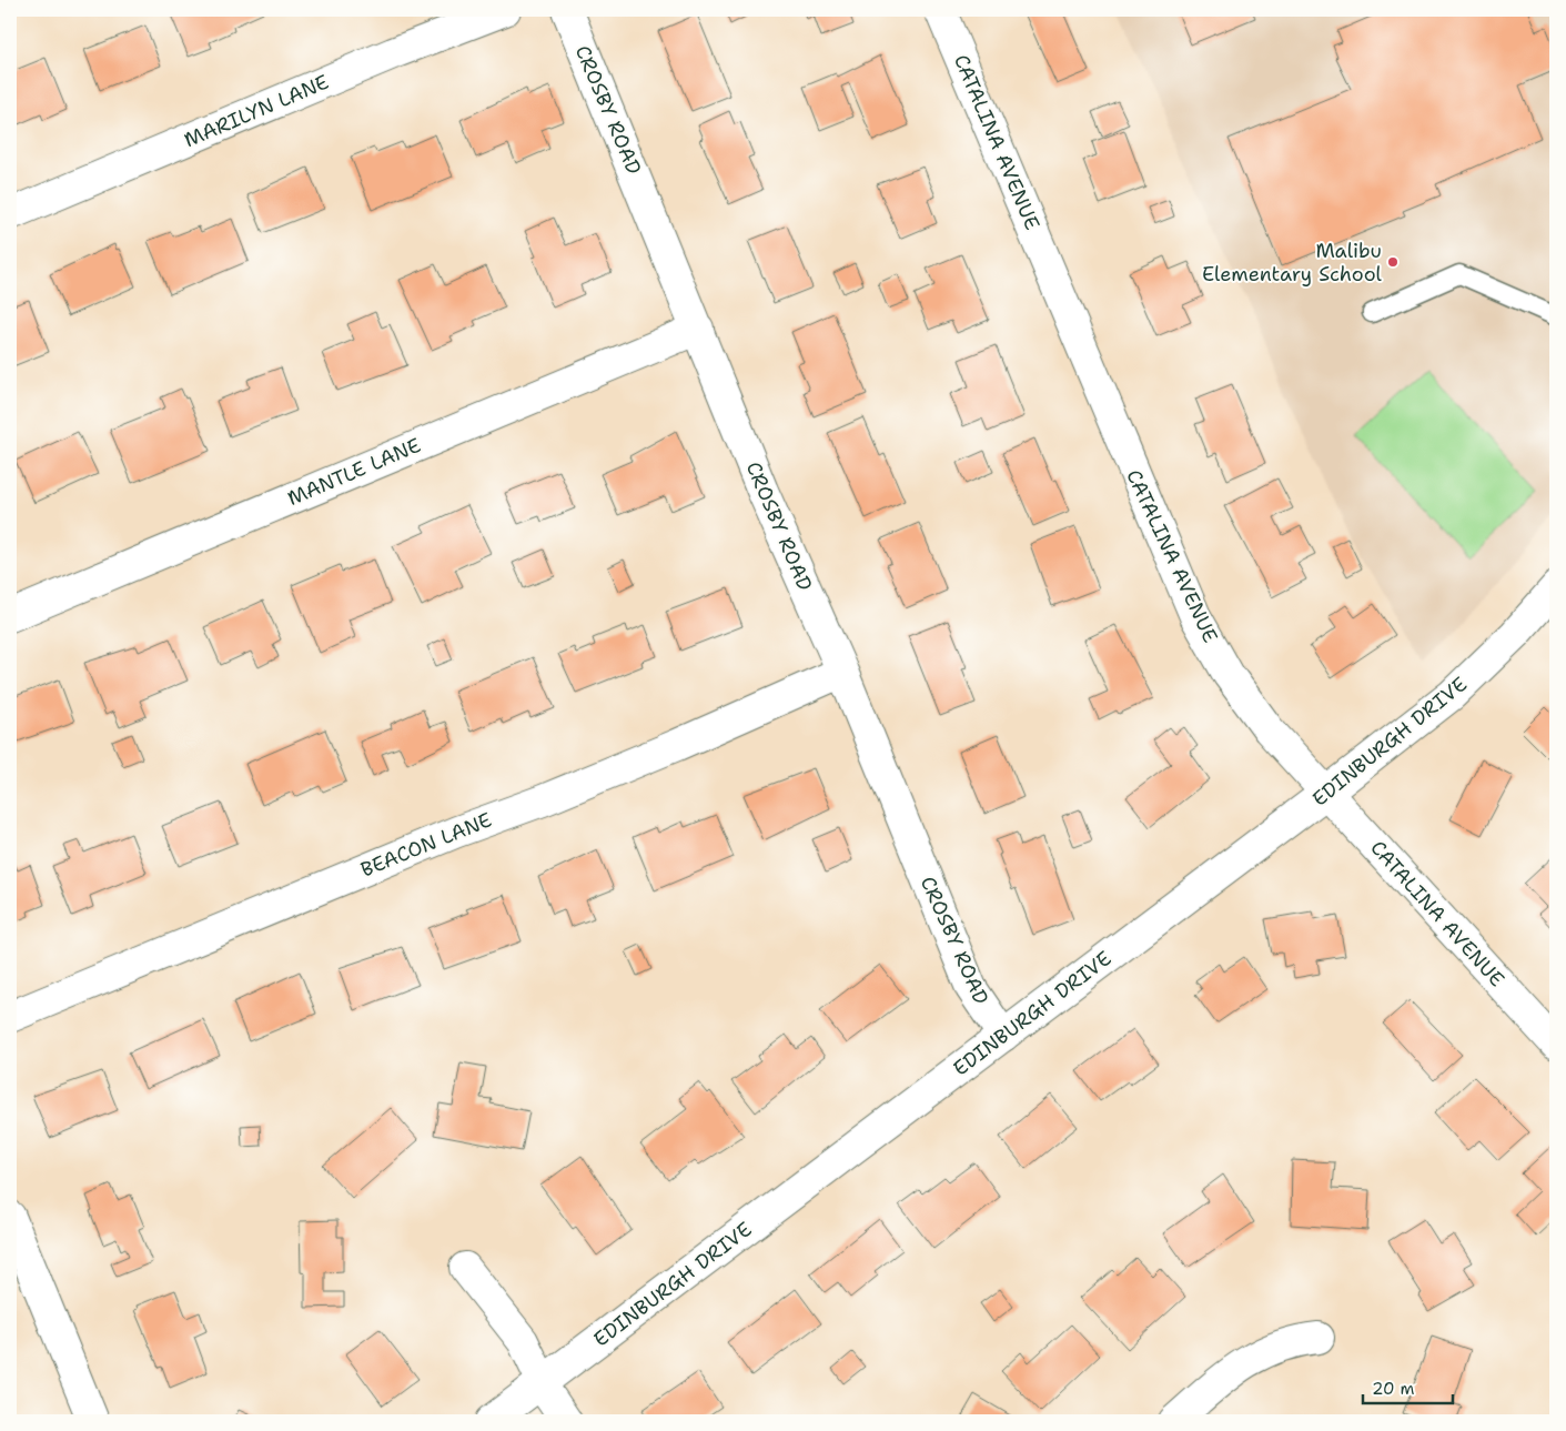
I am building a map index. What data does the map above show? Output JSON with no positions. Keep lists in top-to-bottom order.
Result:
{
  "streets": {
    "street": [
      "CROSBY ROAD",
      "MARILYN LANE",
      "CATALINA AVENUE",
      "MANTLE LANE",
      "EDINBURGH DRIVE",
      "BEACON LANE"
    ]
  },
  "crossings": [
    ["CROSBY ROAD", "MANTLE LANE"],
    ["CROSBY ROAD", "EDINBURGH DRIVE"],
    ["CROSBY ROAD", "BEACON LANE"],
    ["CATALINA AVENUE", "EDINBURGH DRIVE"]
  ],
  "places": ["Malibu Elementary School"],
  "scale_bar": "20 m"
}
